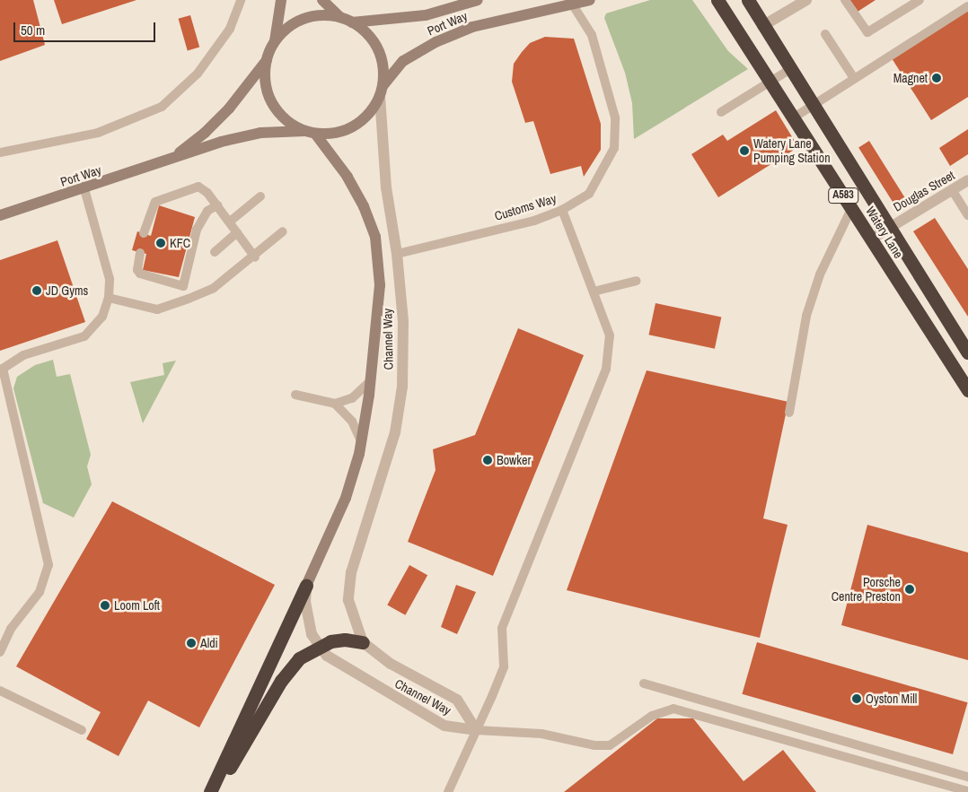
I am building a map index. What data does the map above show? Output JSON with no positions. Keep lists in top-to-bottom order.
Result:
{
  "streets": {
    "highway": ["A583", "Watery Lane"],
    "street": ["Port Way", "Douglas Street", "Channel Way"],
    "lane": ["Customs Way"]
  },
  "crossings": [
    ["Port Way", "Customs Way"],
    ["Port Way", "Channel Way"],
    ["Douglas Street", "Watery Lane"],
    ["Customs Way", "Channel Way"]
  ],
  "places": [
    "Magnet",
    "Watery Lane Pumping Station",
    "KFC",
    "JD Gyms",
    "Bowker",
    "Porsche Centre Preston",
    "Loom Loft",
    "Aldi",
    "Oyston Mill"
  ],
  "scale_bar": "50 m"
}
